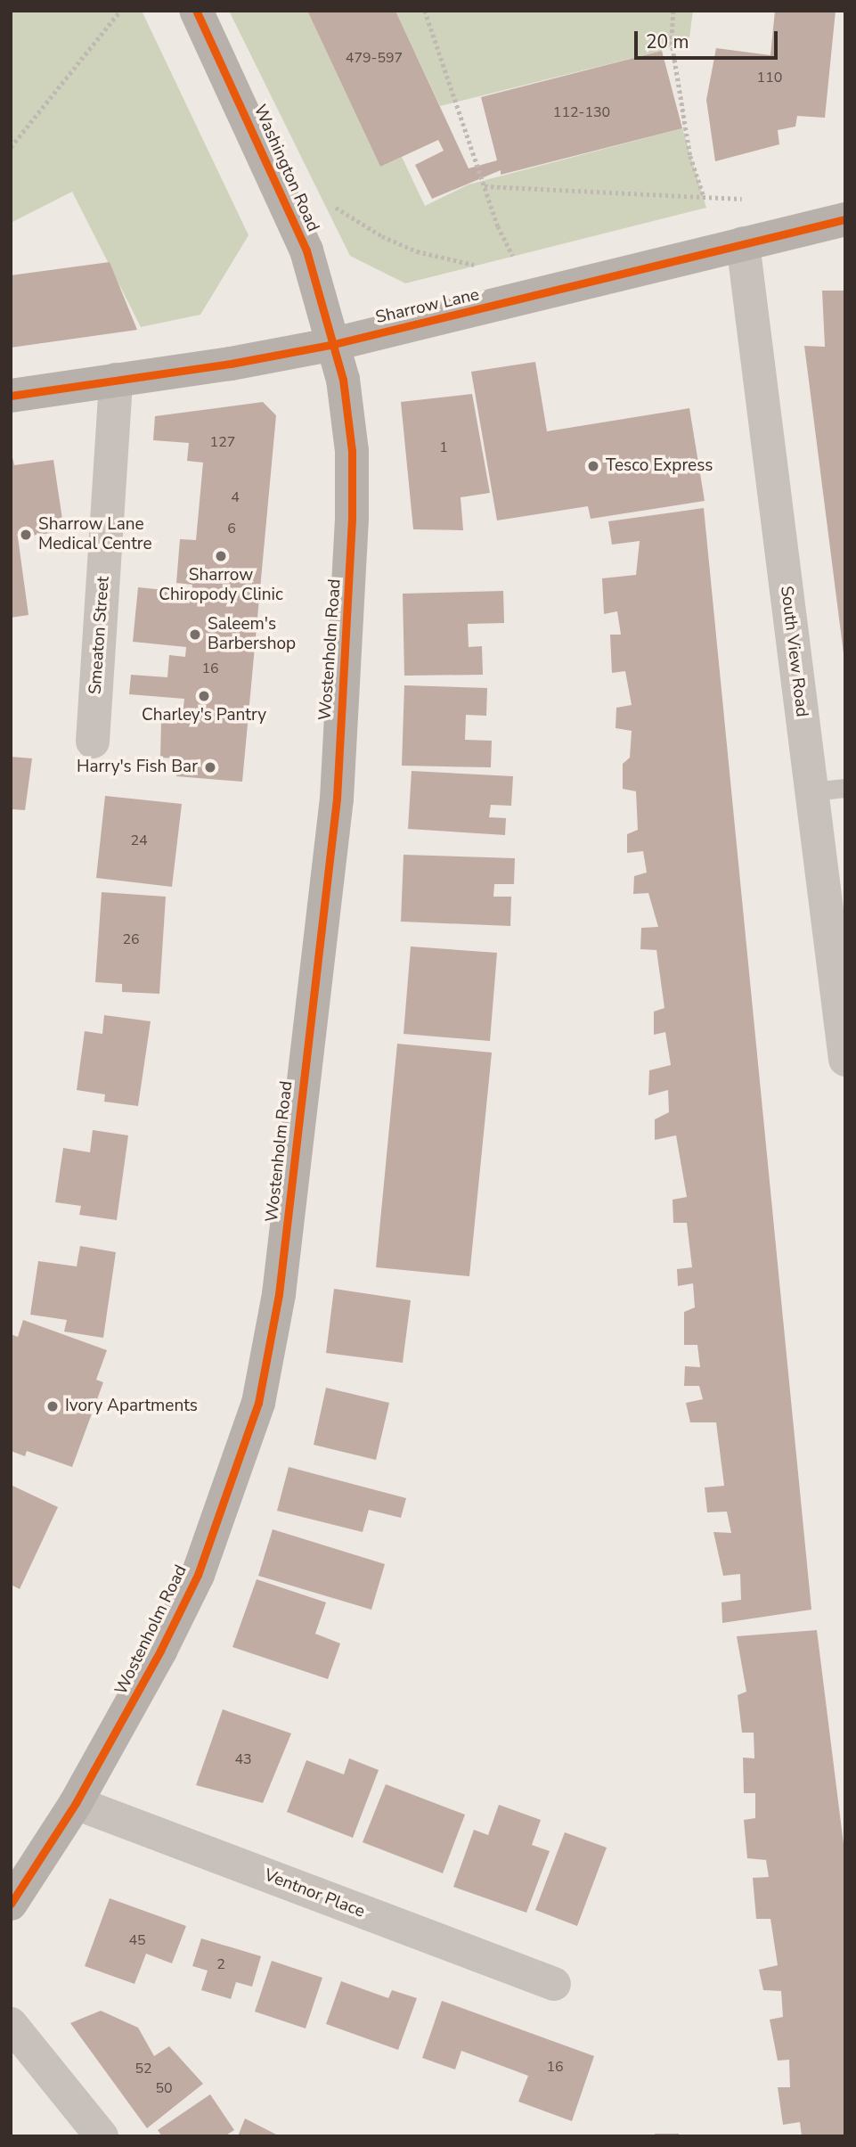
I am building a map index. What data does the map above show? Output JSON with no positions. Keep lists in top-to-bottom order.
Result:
{
  "streets": {
    "street": [
      "Washington Road",
      "Sharrow Lane",
      "Smeaton Street",
      "Wostenholm Road",
      "South View Road",
      "Ventnor Place"
    ]
  },
  "crossings": [
    ["Washington Road", "Sharrow Lane"],
    ["Washington Road", "Wostenholm Road"],
    ["Sharrow Lane", "Smeaton Street"],
    ["Sharrow Lane", "Wostenholm Road"],
    ["Sharrow Lane", "South View Road"],
    ["Wostenholm Road", "Ventnor Place"]
  ],
  "places": [
    "Tesco Express",
    "Sharrow Lane Medical Centre",
    "Sharrow Chiropody Clinic",
    "Saleem's Barbershop",
    "Charley's Pantry",
    "Harry's Fish Bar",
    "Ivory Apartments"
  ],
  "house_numbers": [
    "479-597",
    "110",
    "112-130",
    "127",
    "1",
    "4",
    "6",
    "16",
    "24",
    "26",
    "43",
    "45",
    "2",
    "16",
    "52",
    "50"
  ],
  "scale_bar": "20 m"
}
